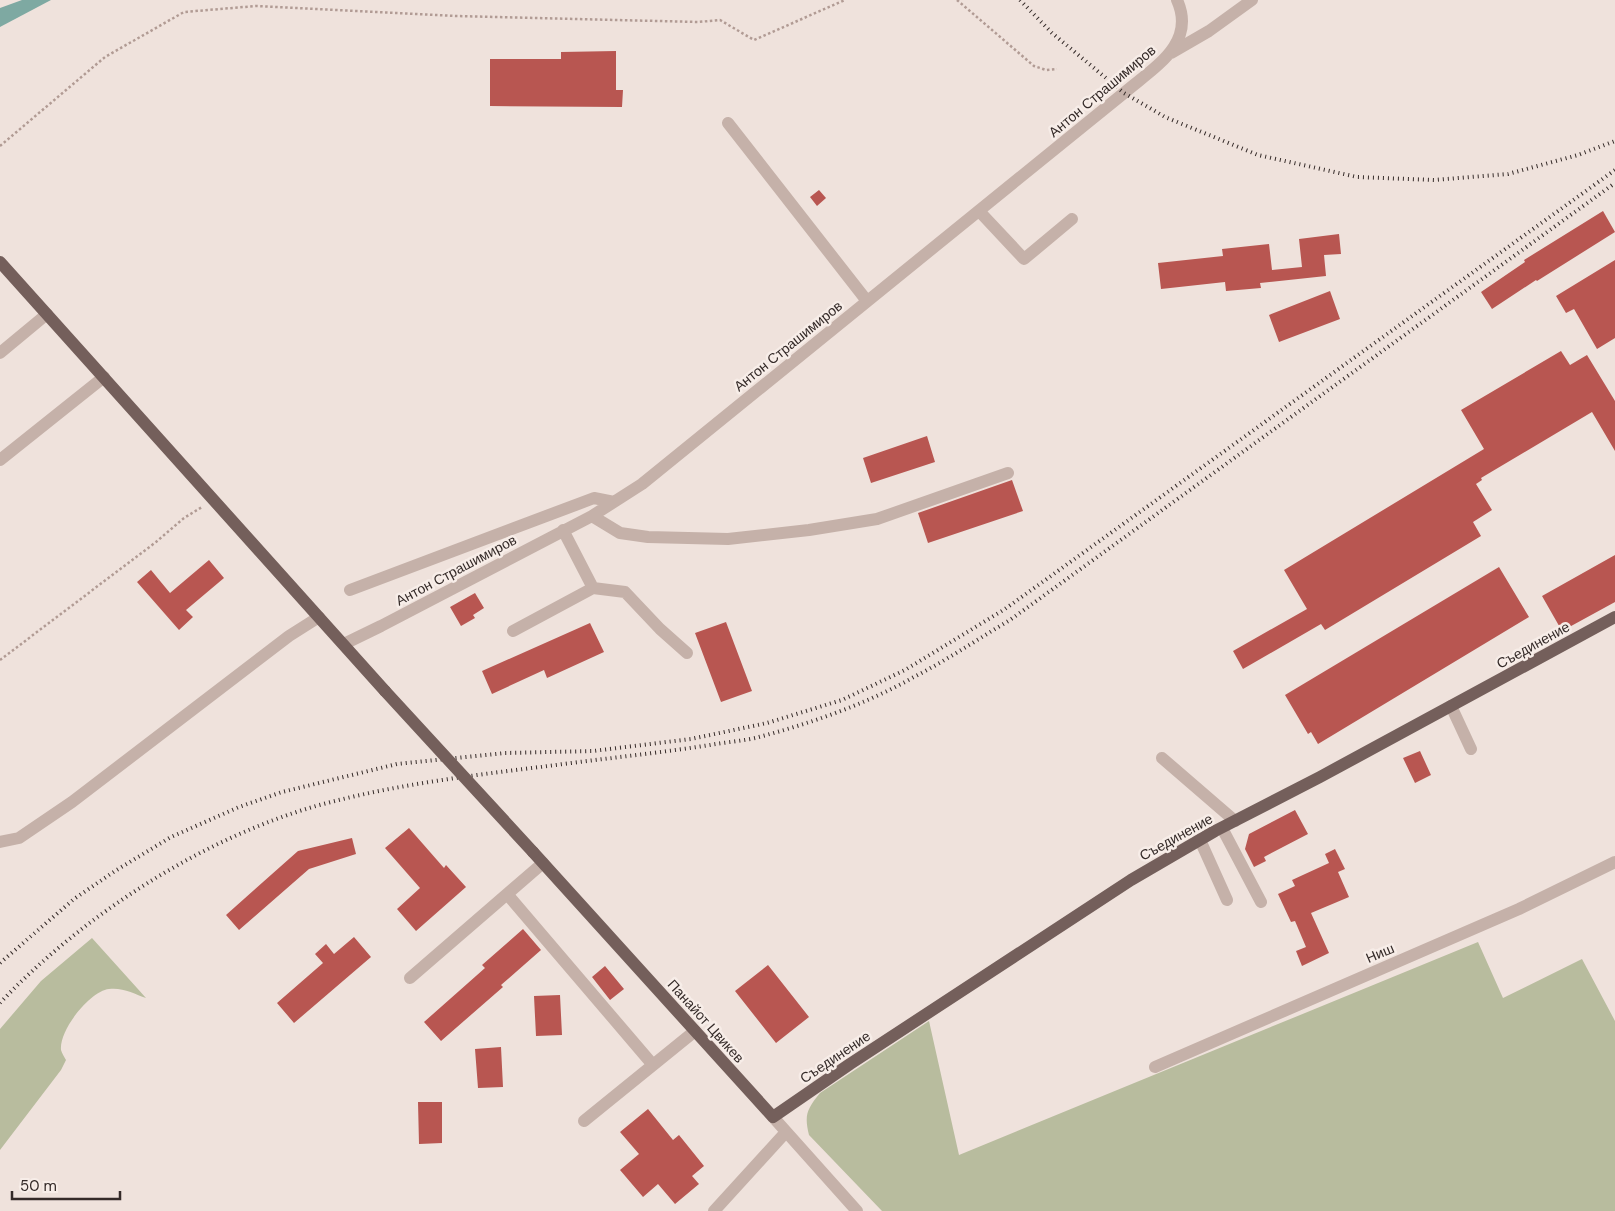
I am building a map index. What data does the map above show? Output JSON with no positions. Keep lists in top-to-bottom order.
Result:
{
  "streets": {
    "main road": ["Съединение", "Панайот Цвикев"],
    "street": ["Антон Страшимиров", "Ниш"]
  },
  "crossings": [
    ["Антон Страшимиров", "Панайот Цвикев"],
    ["Съединение", "Панайот Цвикев"]
  ],
  "scale_bar": "50 m"
}
